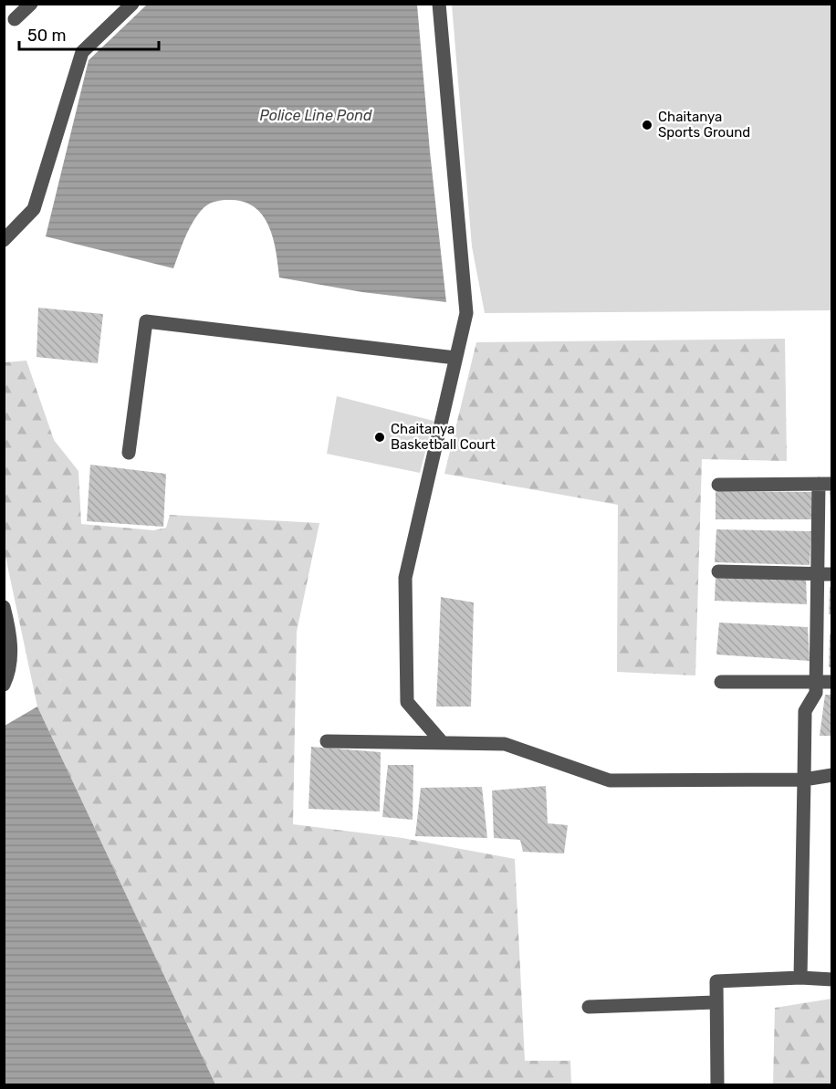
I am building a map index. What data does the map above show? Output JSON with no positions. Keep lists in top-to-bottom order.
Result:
{
  "water": ["Police Line Pond"],
  "places": ["Chaitanya Sports Ground", "Chaitanya Basketball Court"],
  "scale_bar": "50 m"
}
